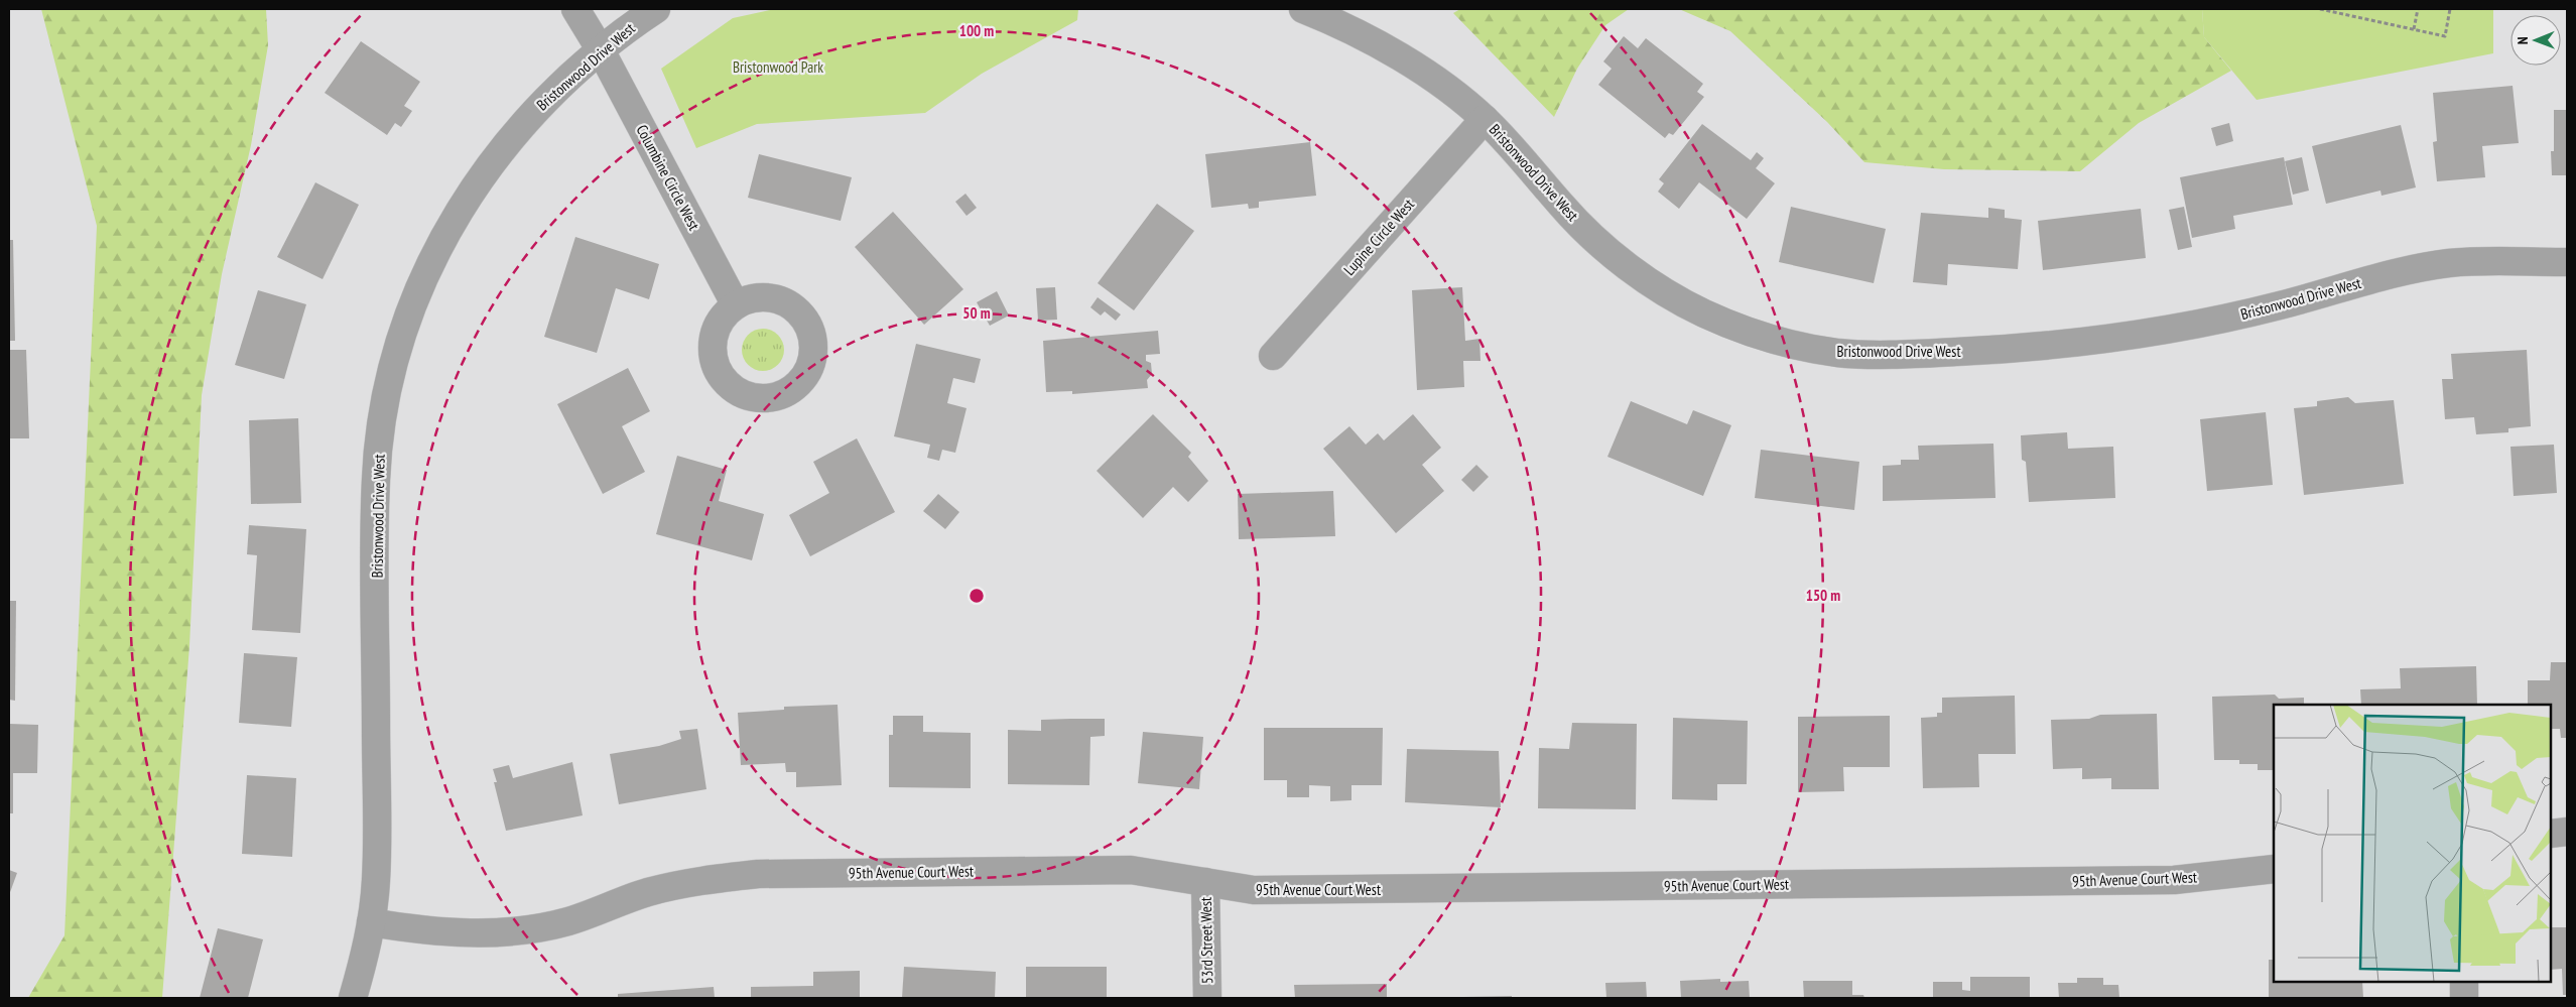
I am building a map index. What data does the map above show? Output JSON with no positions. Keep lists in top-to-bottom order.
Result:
{
  "streets": {
    "street": [
      "Bristonwood Drive West",
      "Columbine Circle West",
      "Lupine Circle West",
      "95th Avenue Court West",
      "53rd Street West"
    ]
  },
  "crossings": [
    ["Bristonwood Drive West", "Columbine Circle West"],
    ["Bristonwood Drive West", "Lupine Circle West"],
    ["Bristonwood Drive West", "95th Avenue Court West"],
    ["95th Avenue Court West", "53rd Street West"]
  ],
  "parks": ["Bristonwood Park"],
  "north": "left",
  "rings": ["100 m", "50 m", "150 m"]
}
